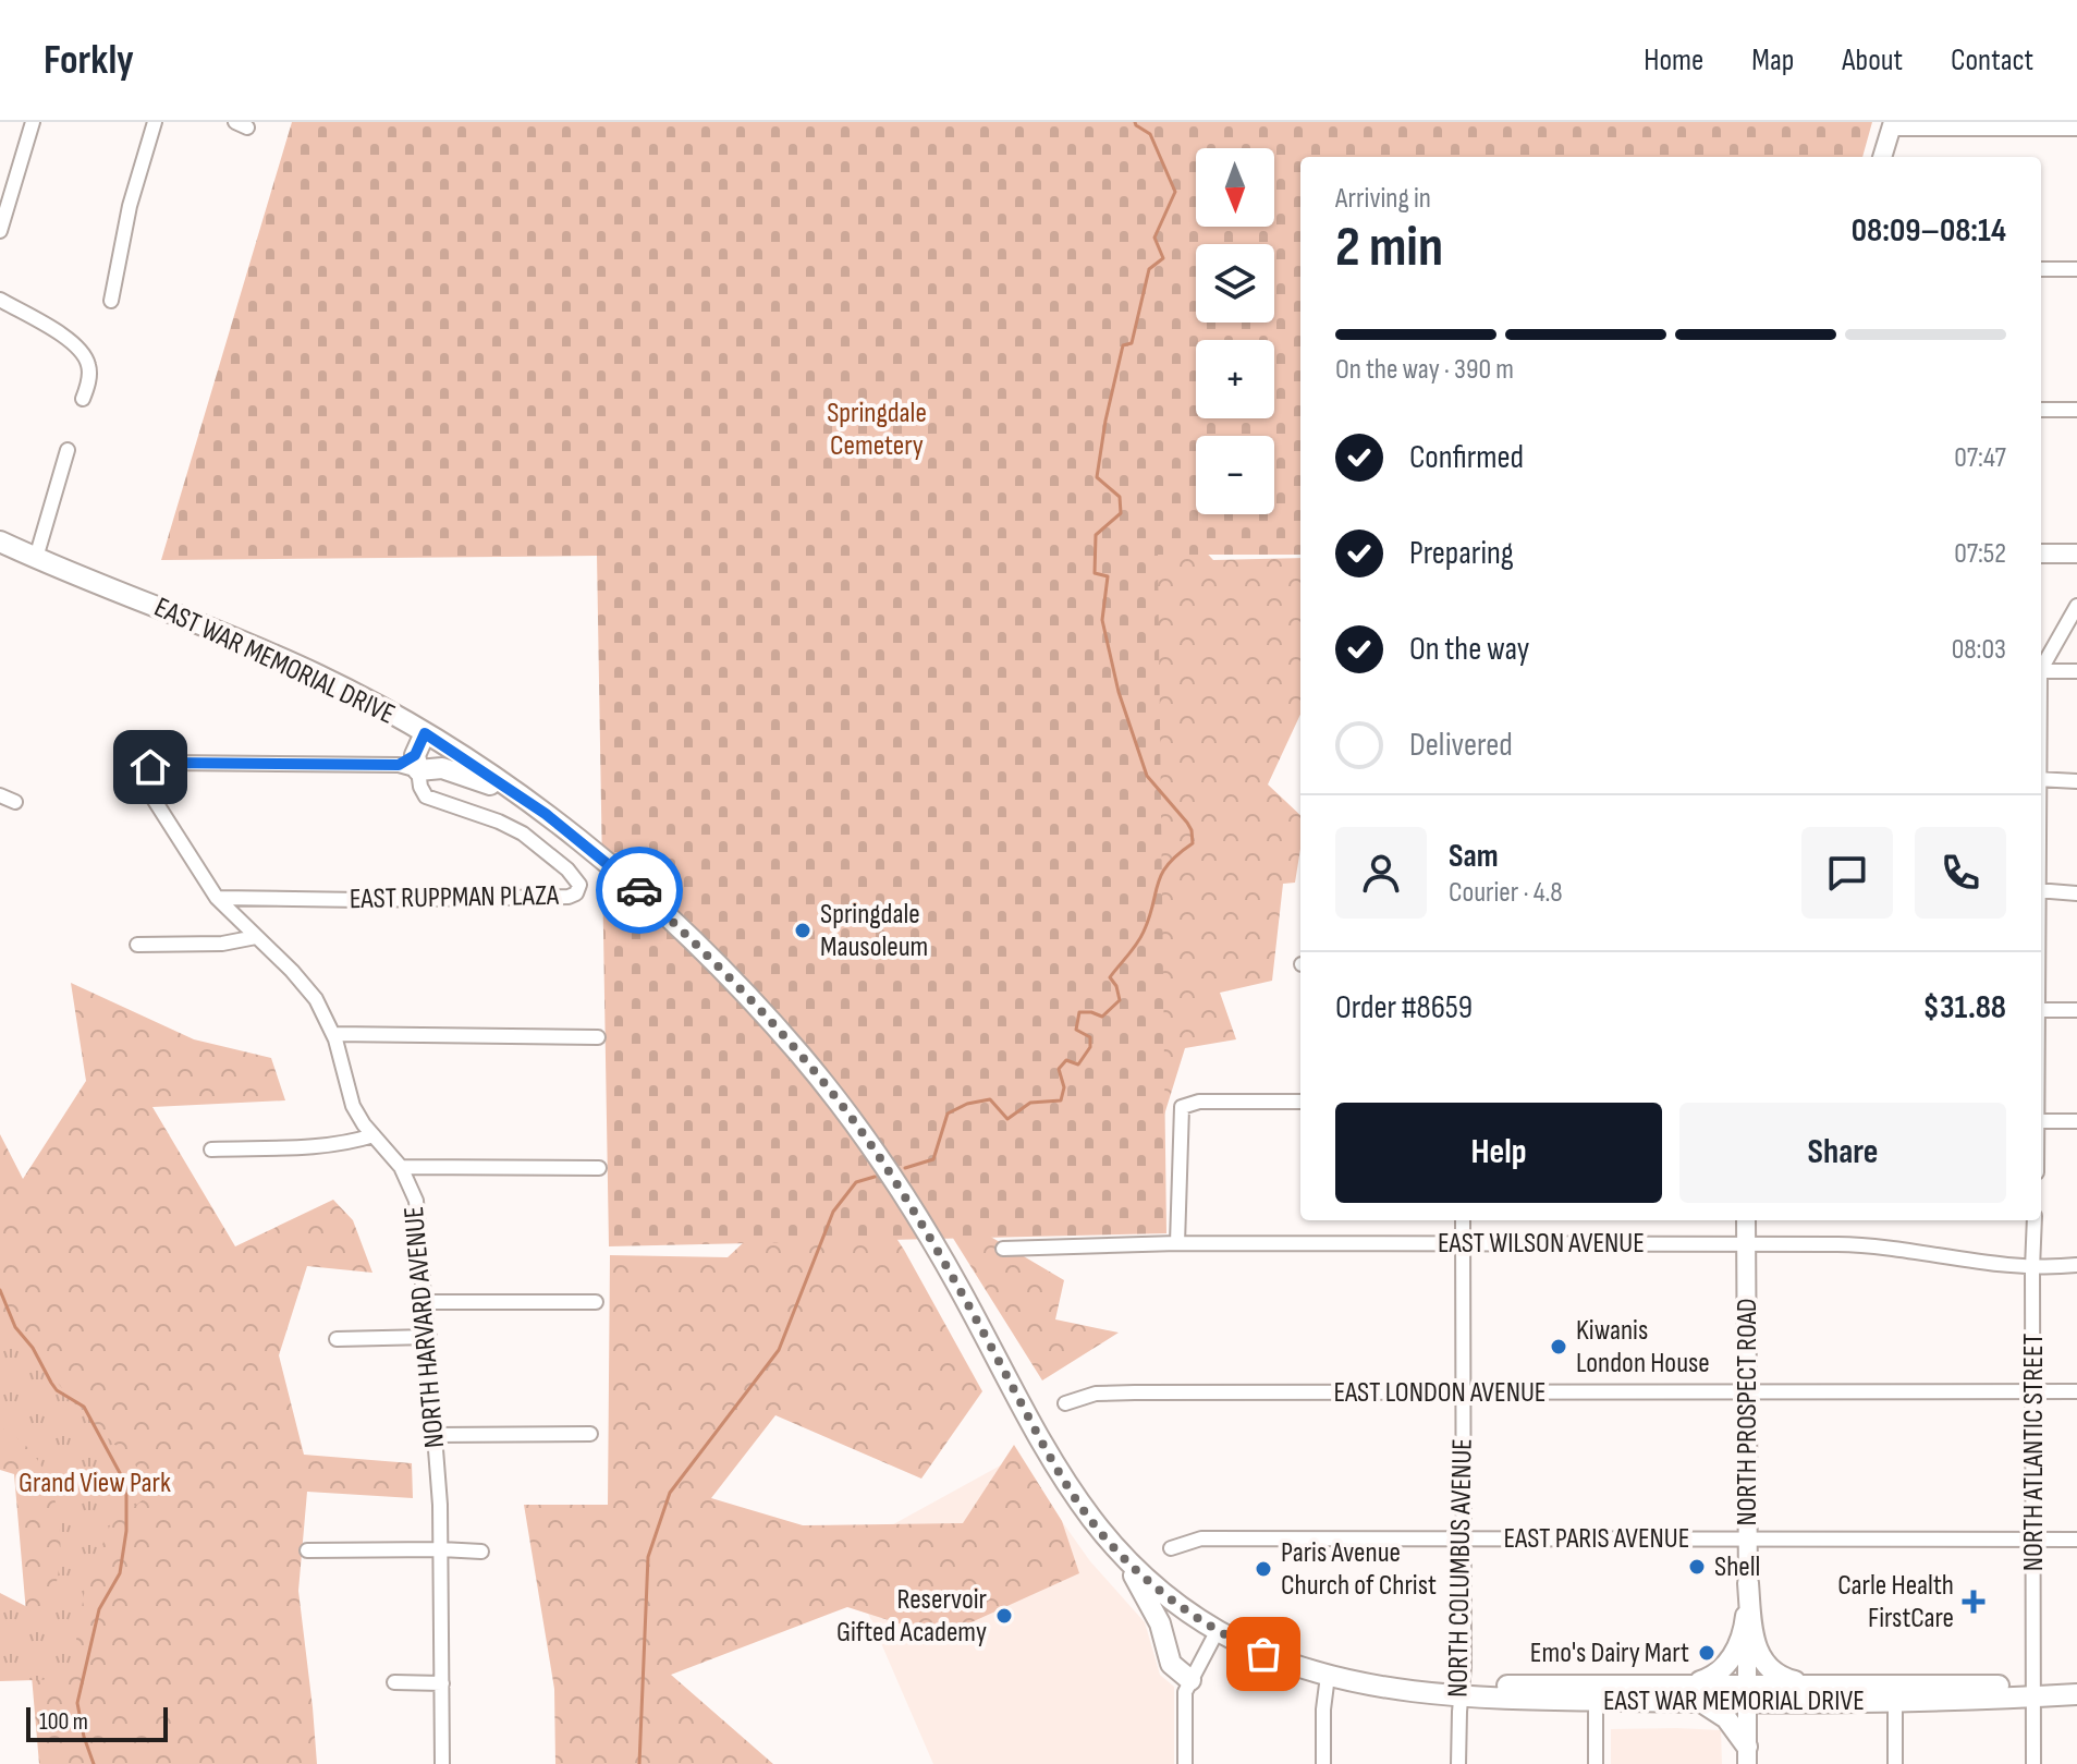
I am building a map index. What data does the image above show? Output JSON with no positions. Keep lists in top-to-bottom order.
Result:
{
  "streets": {
    "highway": ["EAST WAR MEMORIAL DRIVE"],
    "main road": ["NORTH PROSPECT ROAD"],
    "street": [
      "EAST RUPPMAN PLAZA",
      "EAST WILSON AVENUE",
      "NORTH HARVARD AVENUE",
      "EAST LONDON AVENUE",
      "NORTH ATLANTIC STREET",
      "EAST PARIS AVENUE",
      "NORTH COLUMBUS AVENUE"
    ]
  },
  "crossings": [
    ["EAST WAR MEMORIAL DRIVE", "NORTH PROSPECT ROAD"],
    ["EAST WAR MEMORIAL DRIVE", "NORTH ATLANTIC STREET"],
    ["EAST WAR MEMORIAL DRIVE", "NORTH COLUMBUS AVENUE"],
    ["EAST RUPPMAN PLAZA", "NORTH HARVARD AVENUE"],
    ["EAST WILSON AVENUE", "NORTH PROSPECT ROAD"],
    ["EAST WILSON AVENUE", "NORTH ATLANTIC STREET"],
    ["EAST WILSON AVENUE", "NORTH COLUMBUS AVENUE"],
    ["EAST LONDON AVENUE", "NORTH PROSPECT ROAD"],
    ["EAST LONDON AVENUE", "NORTH ATLANTIC STREET"],
    ["EAST LONDON AVENUE", "NORTH COLUMBUS AVENUE"],
    ["NORTH PROSPECT ROAD", "EAST PARIS AVENUE"],
    ["NORTH ATLANTIC STREET", "EAST PARIS AVENUE"],
    ["EAST PARIS AVENUE", "NORTH COLUMBUS AVENUE"]
  ],
  "parks": ["Springdale Cemetery", "Grand View Park"],
  "places": {
    "other": [
      "Springdale Mausoleum",
      "Kiwanis London House",
      "Shell",
      "Paris Avenue Church of Christ",
      "Reservoir Gifted Academy",
      "Emo's Dairy Mart"
    ],
    "health": ["Carle Health FirstCare"]
  },
  "scale_bar": "100 m",
  "north": "bottom",
  "page": {
    "header": "Forkly",
    "nav": [
      "Home",
      "Map",
      "About",
      "Contact"
    ],
    "map_buttons": ["+", "−"],
    "heading": ["2 min", "Arriving in", "08:09–08:14"],
    "panel": [
      "Sam",
      "Courier · 4.8",
      "Order #8659",
      "$31.88"
    ],
    "bar": "On the way · 390 m",
    "list": [
      ["Confirmed", "07:47"],
      ["Preparing", "07:52"],
      ["On the way", "08:03"],
      "Delivered"
    ],
    "buttons": ["Help", "Share"],
    "scale": "100 m"
  }
}
